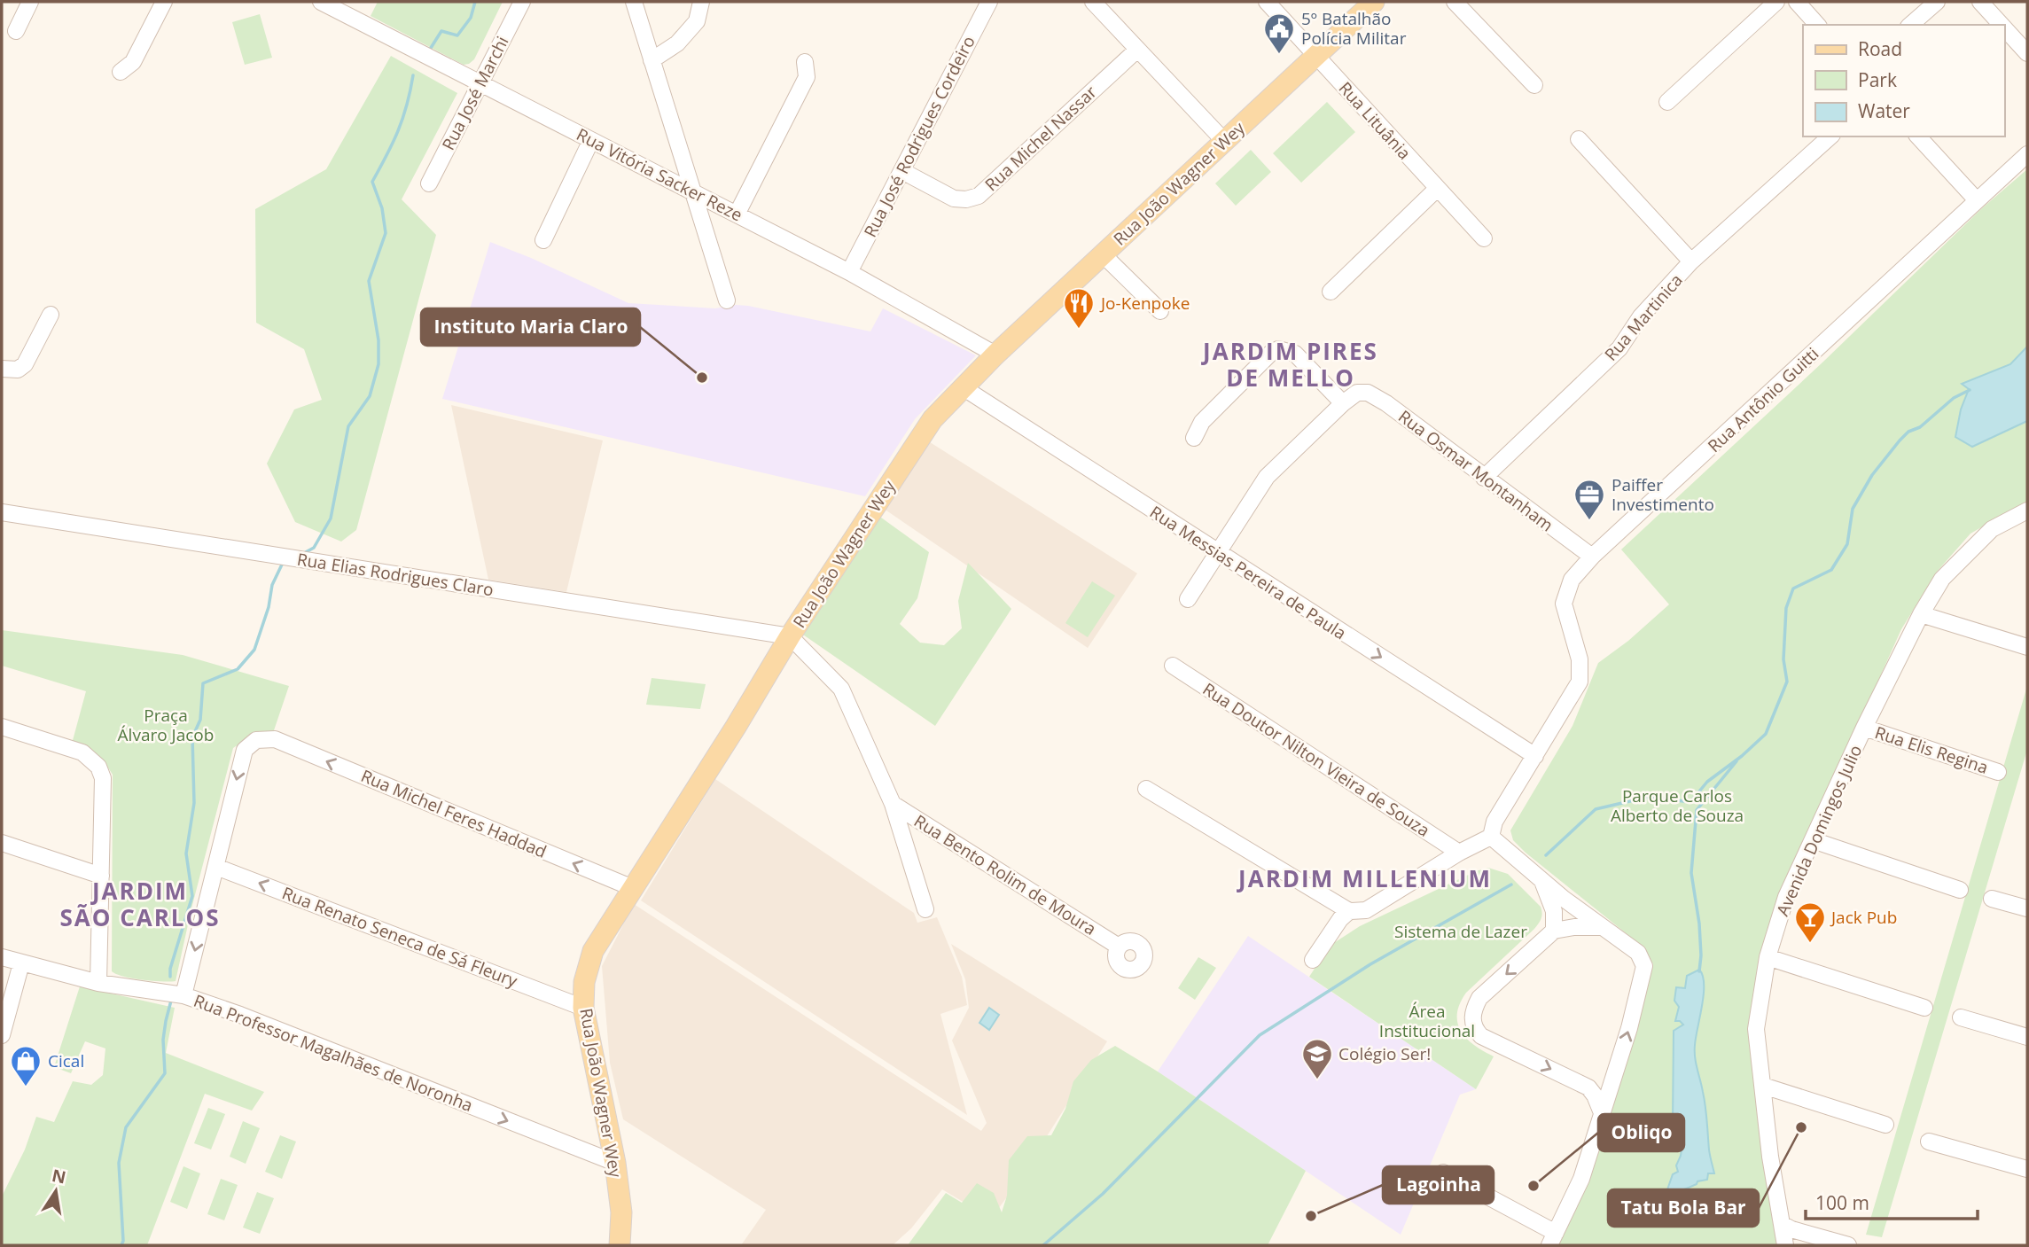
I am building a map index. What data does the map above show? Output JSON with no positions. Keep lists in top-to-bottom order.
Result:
{
  "streets": {
    "main road": ["Rua João Wagner Wey"],
    "street": [
      "Rua José Marchi",
      "Rua Lituânia",
      "Rua José Rodrigues Cordeiro",
      "Rua Michel Nassar",
      "Rua Vitória Sacker Reze",
      "Rua Martinica",
      "Rua Antônio Guitti",
      "Rua Osmar Montanham",
      "Rua Messias Pereira de Paula",
      "Rua Elias Rodrigues Claro",
      "Rua Elis Regina",
      "Rua Doutor Nilton Vieira de Souza",
      "Rua Michel Feres Haddad",
      "Avenida Domingos Julio",
      "Rua Bento Rolim de Moura",
      "Rua Renato Seneca de Sá Fleury",
      "Rua Professor Magalhães de Noronha"
    ]
  },
  "crossings": [
    ["Rua José Marchi", "Rua Vitória Sacker Reze"],
    ["Rua Lituânia", "Rua João Wagner Wey"],
    ["Rua José Rodrigues Cordeiro", "Rua Michel Nassar"],
    ["Rua José Rodrigues Cordeiro", "Rua Vitória Sacker Reze"],
    ["Rua Vitória Sacker Reze", "Rua João Wagner Wey"],
    ["Rua João Wagner Wey", "Rua Messias Pereira de Paula"],
    ["Rua João Wagner Wey", "Rua Elias Rodrigues Claro"],
    ["Rua João Wagner Wey", "Rua Michel Feres Haddad"],
    ["Rua João Wagner Wey", "Rua Renato Seneca de Sá Fleury"],
    ["Rua João Wagner Wey", "Rua Professor Magalhães de Noronha"],
    ["Rua Martinica", "Rua Osmar Montanham"],
    ["Rua Antônio Guitti", "Rua Osmar Montanham"],
    ["Rua Antônio Guitti", "Rua Messias Pereira de Paula"],
    ["Rua Elis Regina", "Avenida Domingos Julio"],
    ["Rua Michel Feres Haddad", "Rua Renato Seneca de Sá Fleury"]
  ],
  "one_way": ["Rua Messias Pereira de Paula", "Rua Renato Seneca de Sá Fleury", "Rua Professor Magalhães de Noronha"],
  "districts": ["JARDIM PIRES DE MELLO", "JARDIM MILLENIUM", "JARDIM SÃO CARLOS"],
  "parks": [
    "Praça Álvaro Jacob",
    "Parque Carlos Alberto de Souza",
    "Sistema de Lazer",
    "Área Institucional"
  ],
  "places": {
    "public building": ["5º Batalhão Polícia Militar"],
    "restaurant": ["Jo-Kenpoke"],
    "other": [
      "Instituto Maria Claro",
      "Tatu Bola Bar",
      "Obliqo",
      "Lagoinha"
    ],
    "office": ["Paiffer Investimento"],
    "bar": ["Jack Pub"],
    "school or university": ["Colégio Ser!"],
    "shop": ["Cical"]
  },
  "legend": ["Road", "Park", "Water"],
  "scale_bar": "100 m",
  "north": "top"
}
